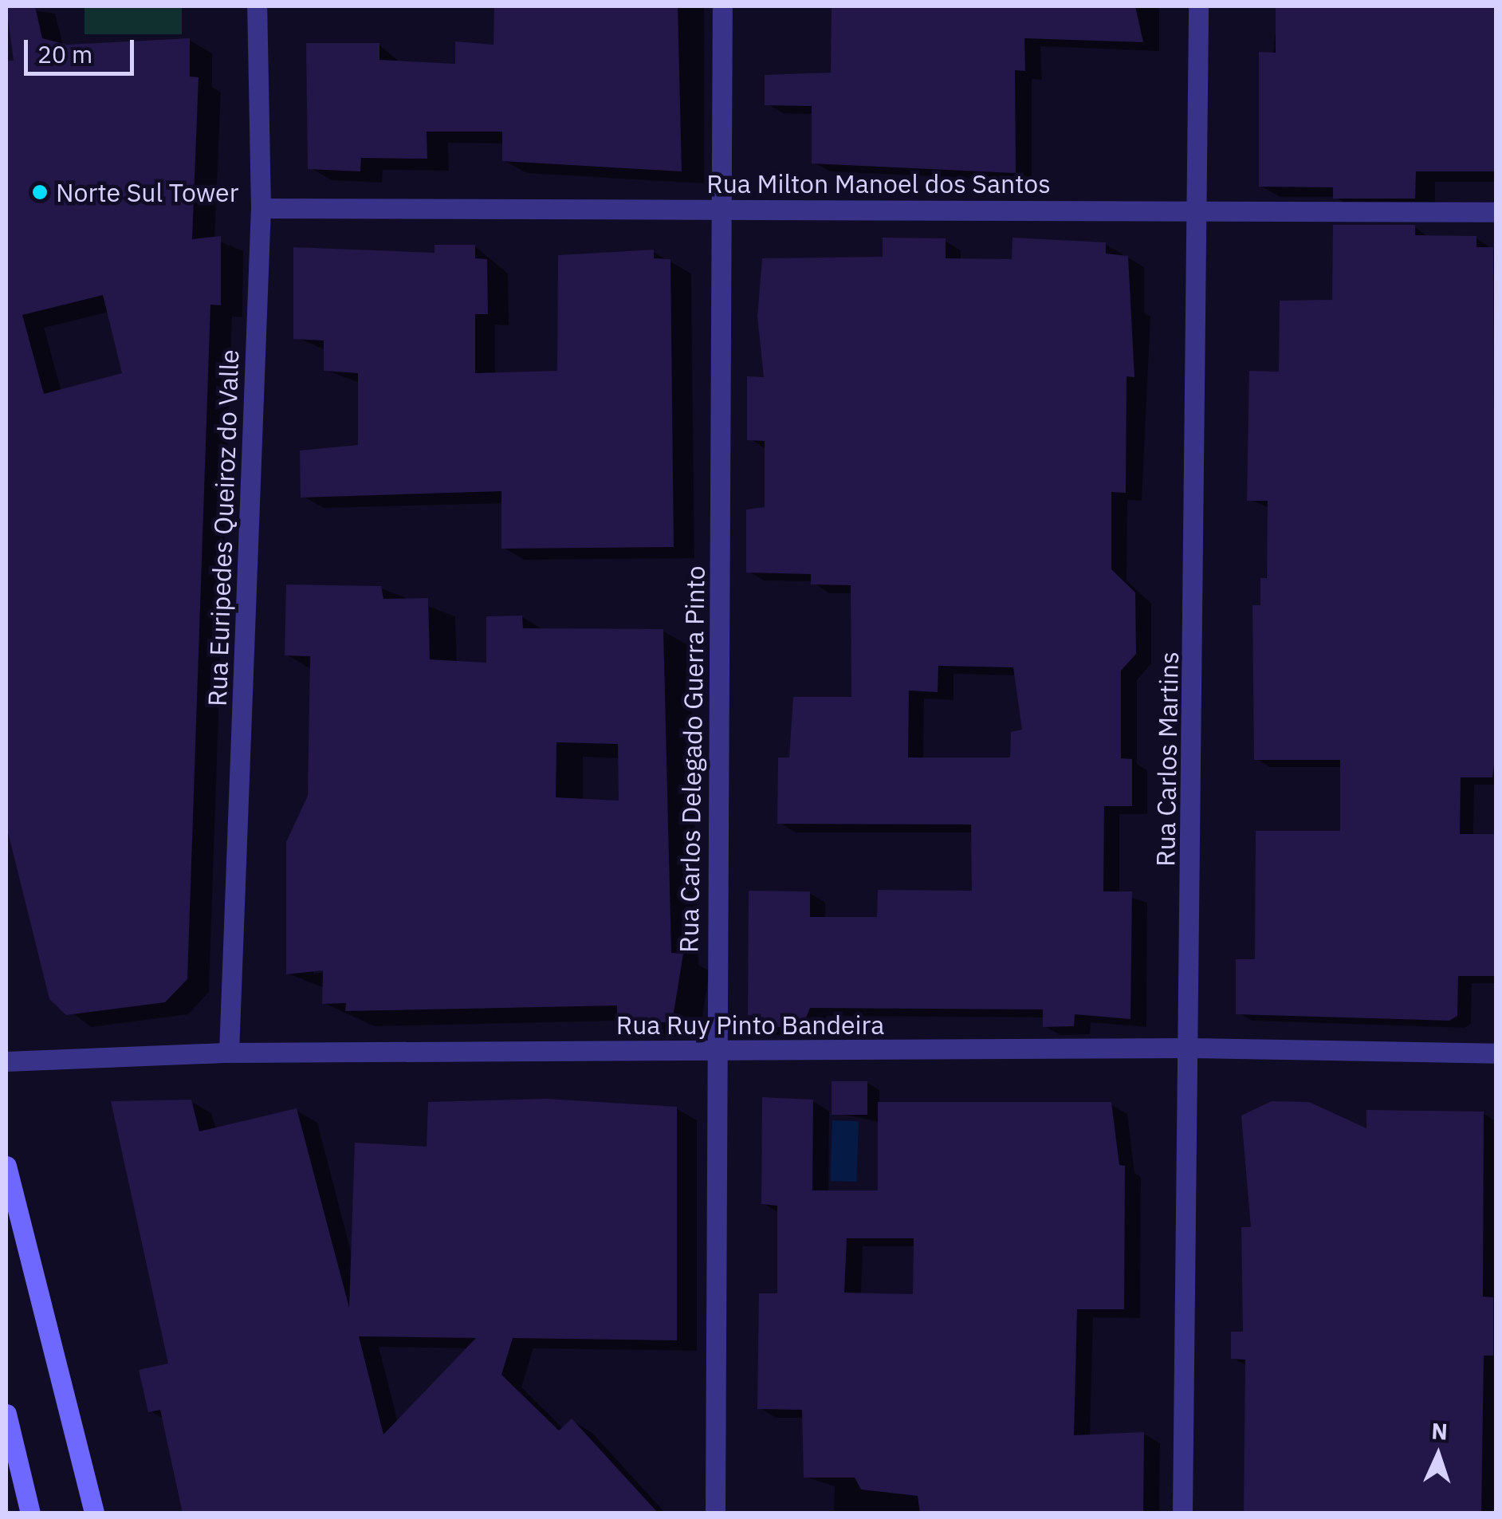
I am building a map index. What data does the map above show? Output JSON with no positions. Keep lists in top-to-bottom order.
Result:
{
  "streets": {
    "street": [
      "Rua Milton Manoel dos Santos",
      "Rua Euripedes Queiroz do Valle",
      "Rua Carlos Delegado Guerra Pinto",
      "Rua Carlos Martins",
      "Rua Ruy Pinto Bandeira"
    ]
  },
  "crossings": [
    ["Rua Milton Manoel dos Santos", "Rua Euripedes Queiroz do Valle"],
    ["Rua Milton Manoel dos Santos", "Rua Carlos Delegado Guerra Pinto"],
    ["Rua Milton Manoel dos Santos", "Rua Carlos Martins"],
    ["Rua Euripedes Queiroz do Valle", "Rua Ruy Pinto Bandeira"],
    ["Rua Carlos Delegado Guerra Pinto", "Rua Ruy Pinto Bandeira"],
    ["Rua Carlos Martins", "Rua Ruy Pinto Bandeira"]
  ],
  "places": ["Norte Sul Tower"],
  "scale_bar": "20 m",
  "north": "top"
}
